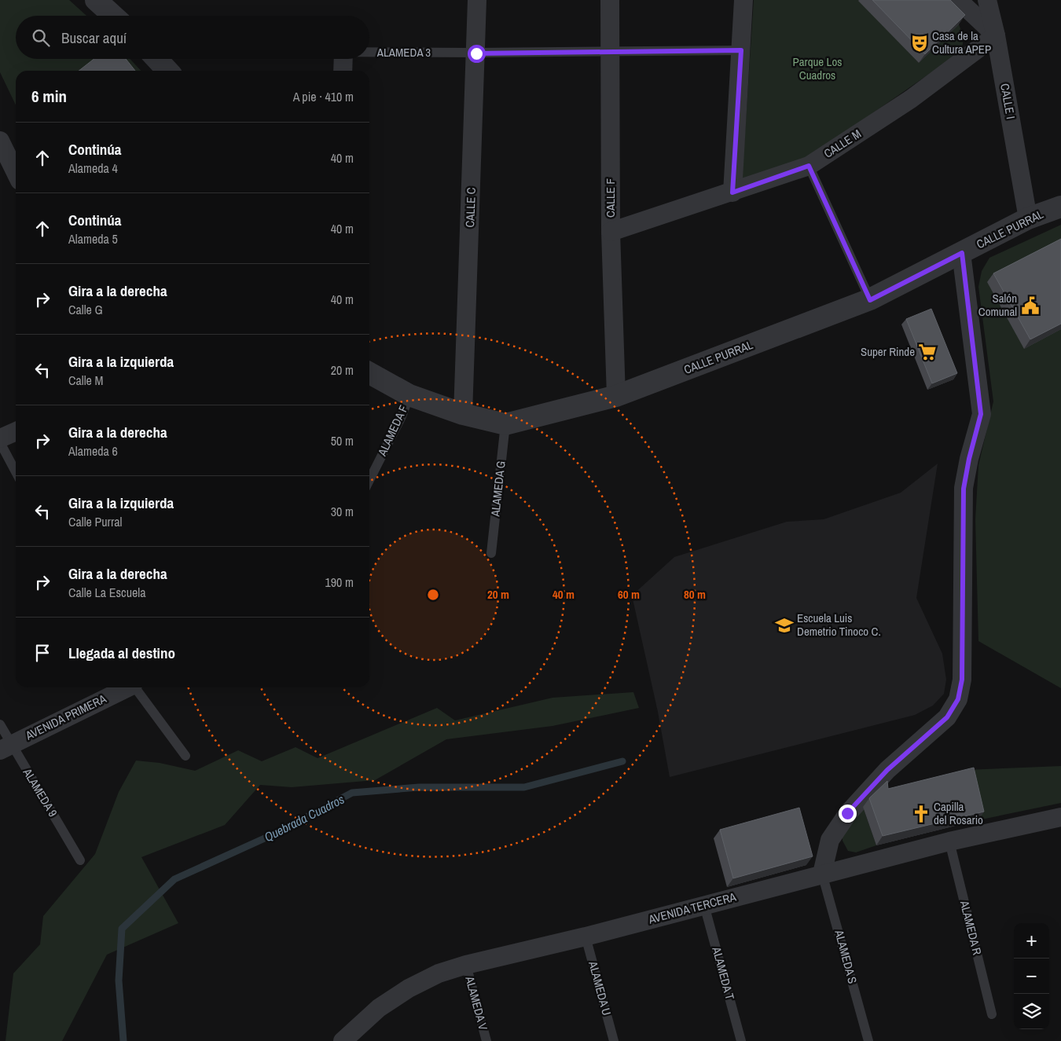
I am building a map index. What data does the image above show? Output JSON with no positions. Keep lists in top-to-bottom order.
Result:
{
  "streets": {
    "street": [
      "CALLE I",
      "CALLE M",
      "CALLE F",
      "CALLE C",
      "CALLE PURRAL",
      "AVENIDA PRIMERA",
      "AVENIDA TERCERA"
    ],
    "lane": [
      "ALAMEDA 3",
      "ALAMEDA F",
      "ALAMEDA G",
      "ALAMEDA 9",
      "ALAMEDA R",
      "ALAMEDA S",
      "ALAMEDA T",
      "ALAMEDA U",
      "ALAMEDA V"
    ]
  },
  "crossings": [
    ["ALAMEDA 3", "CALLE F"],
    ["ALAMEDA 3", "CALLE C"],
    ["CALLE I", "CALLE M"],
    ["CALLE I", "CALLE PURRAL"],
    ["CALLE M", "CALLE F"],
    ["CALLE F", "CALLE PURRAL"],
    ["CALLE C", "CALLE PURRAL"],
    ["CALLE PURRAL", "ALAMEDA F"],
    ["CALLE PURRAL", "ALAMEDA G"],
    ["AVENIDA PRIMERA", "ALAMEDA 9"],
    ["AVENIDA TERCERA", "ALAMEDA R"],
    ["AVENIDA TERCERA", "ALAMEDA S"],
    ["AVENIDA TERCERA", "ALAMEDA T"],
    ["AVENIDA TERCERA", "ALAMEDA U"],
    ["AVENIDA TERCERA", "ALAMEDA V"]
  ],
  "water": ["Quebrada Cuadros"],
  "parks": ["Parque Los Cuadros"],
  "places": {
    "theatre": ["Casa de la Cultura APEP"],
    "public building": ["Salón Comunal"],
    "supermarket": ["Super Rinde"],
    "school or university": ["Escuela Luis Demetrio Tinoco C."],
    "church": ["Capilla del Rosario"]
  },
  "page": {
    "search": "Buscar aquí",
    "heading": ["6 min", "A pie · 410 m"],
    "list": [
      ["Continúa", "Alameda 4", "40 m"],
      ["Continúa", "Alameda 5", "40 m"],
      ["Gira a la derecha", "Calle G", "40 m"],
      ["Gira a la izquierda", "Calle M", "20 m"],
      ["Gira a la derecha", "Alameda 6", "50 m"],
      ["Gira a la izquierda", "Calle Purral", "30 m"],
      ["Gira a la derecha", "Calle La Escuela", "190 m"],
      "Llegada al destino"
    ],
    "map_buttons": ["+", "−"]
  },
  "rings": [
    "20 m",
    "40 m",
    "60 m",
    "80 m"
  ]
}
